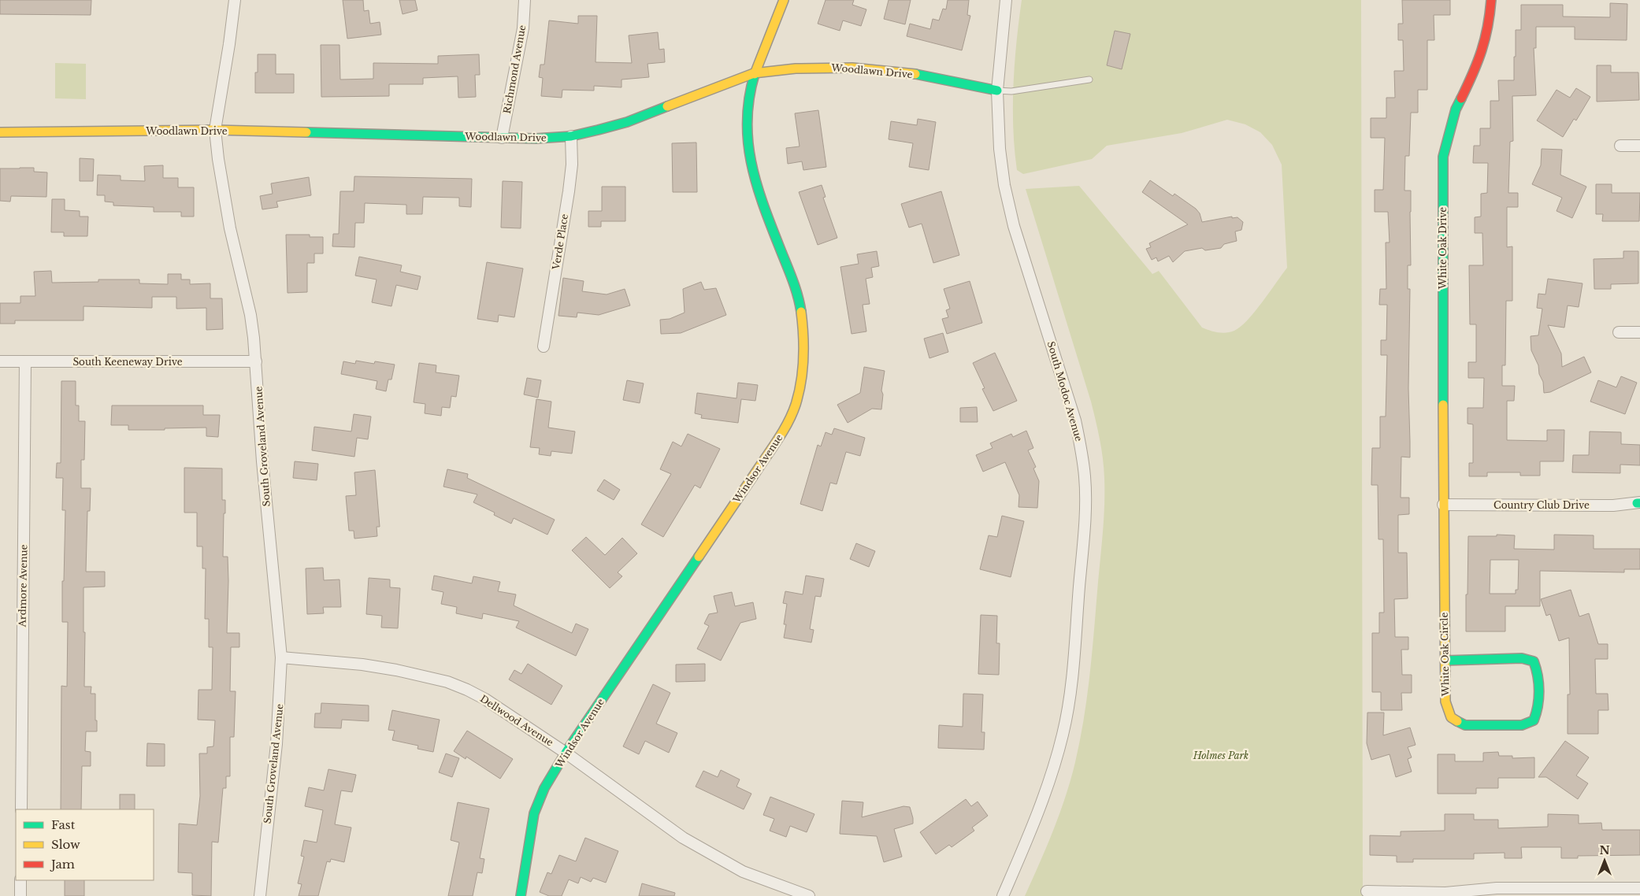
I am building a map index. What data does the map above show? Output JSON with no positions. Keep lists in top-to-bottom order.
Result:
{
  "streets": {
    "street": [
      "Richmond Avenue",
      "Woodlawn Drive",
      "Verde Place",
      "White Oak Drive",
      "South Keeneway Drive",
      "South Modoc Avenue",
      "South Groveland Avenue",
      "Windsor Avenue",
      "Country Club Drive",
      "Ardmore Avenue",
      "White Oak Circle",
      "Dellwood Avenue"
    ]
  },
  "crossings": [
    ["Richmond Avenue", "Woodlawn Drive"],
    ["Woodlawn Drive", "Verde Place"],
    ["Woodlawn Drive", "South Modoc Avenue"],
    ["Woodlawn Drive", "South Groveland Avenue"],
    ["Woodlawn Drive", "Windsor Avenue"],
    ["White Oak Drive", "Country Club Drive"],
    ["White Oak Drive", "White Oak Circle"],
    ["South Keeneway Drive", "South Groveland Avenue"],
    ["South Keeneway Drive", "Ardmore Avenue"],
    ["South Groveland Avenue", "Dellwood Avenue"],
    ["Windsor Avenue", "Dellwood Avenue"],
    ["Country Club Drive", "White Oak Circle"]
  ],
  "parks": ["Holmes Park"],
  "legend": ["Fast", "Slow", "Jam"],
  "north": "top"
}
